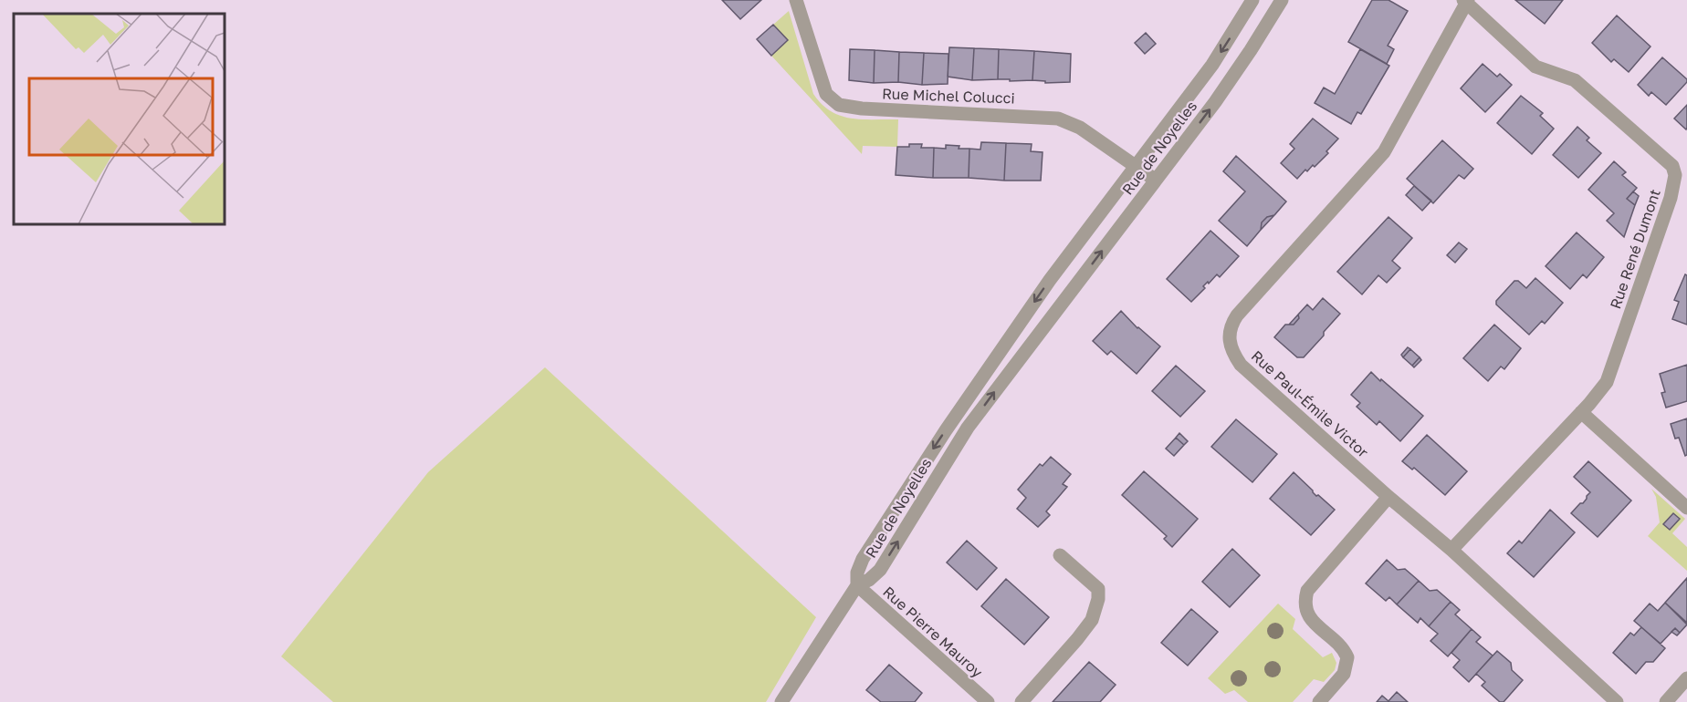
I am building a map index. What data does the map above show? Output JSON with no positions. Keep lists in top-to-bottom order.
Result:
{
  "streets": {
    "street": [
      "Rue Michel Colucci",
      "Rue de Noyelles",
      "Rue René Dumont",
      "Rue Paul-Émile Victor",
      "Rue Pierre Mauroy"
    ]
  },
  "crossings": [
    ["Rue Michel Colucci", "Rue de Noyelles"],
    ["Rue de Noyelles", "Rue Pierre Mauroy"],
    ["Rue René Dumont", "Rue Paul-Émile Victor"]
  ]
}
